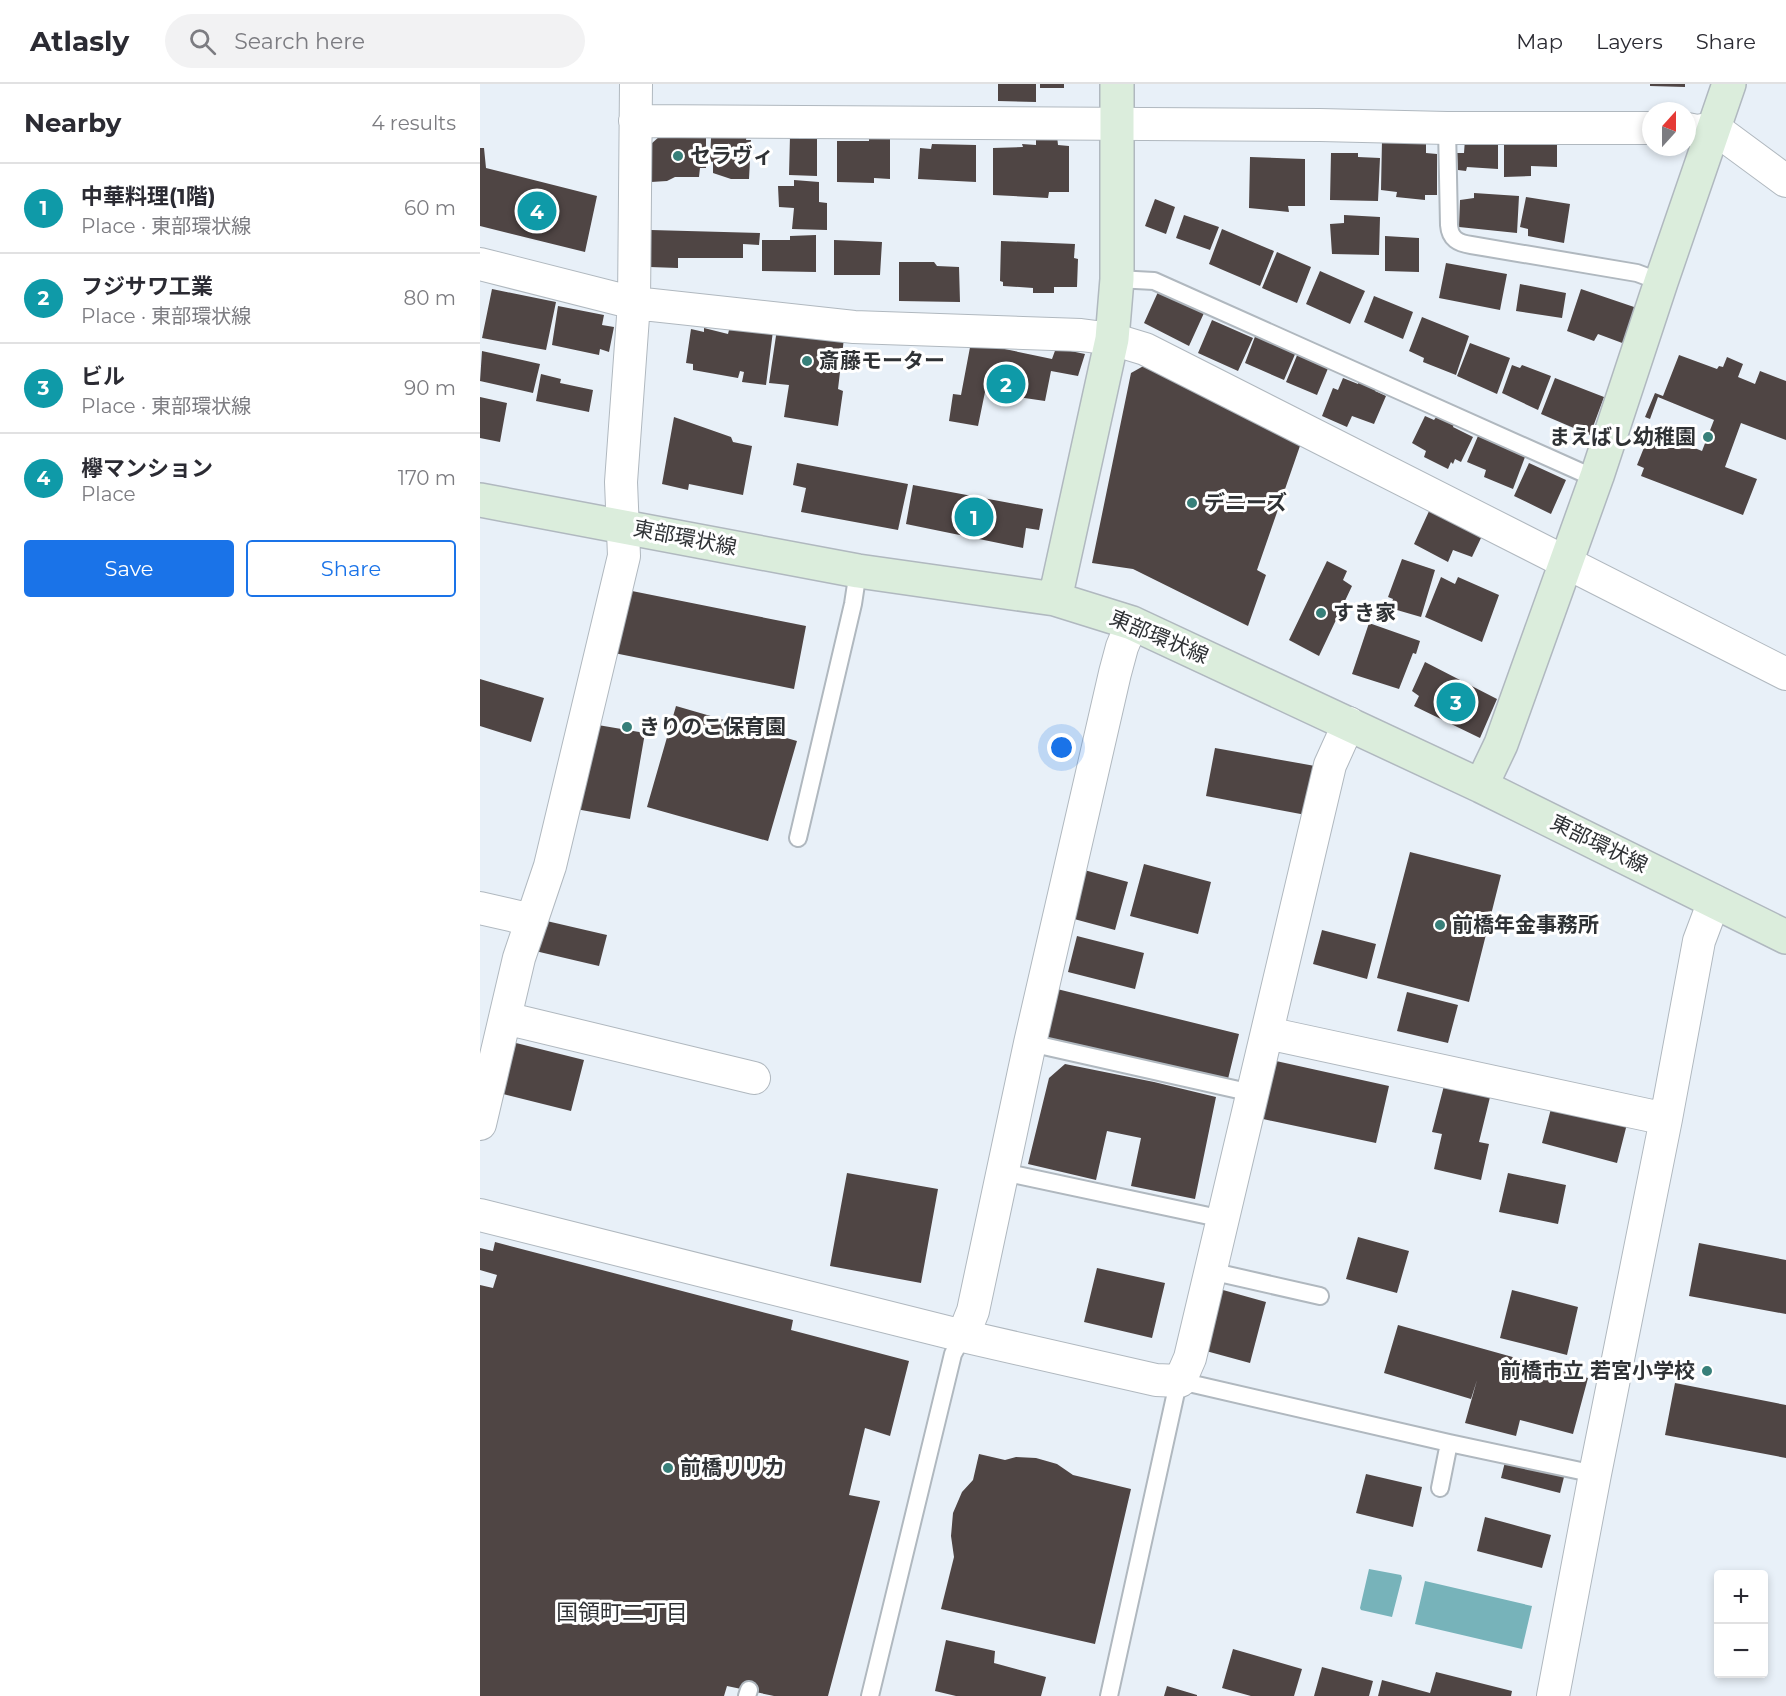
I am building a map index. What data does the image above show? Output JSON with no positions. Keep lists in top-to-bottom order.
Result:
{
  "streets": {
    "street": ["東部環状線"]
  },
  "districts": ["国領町二丁目"],
  "places": [
    "セラヴィ",
    "斎藤モーター",
    "まえばし幼稚園",
    "デニーズ",
    "すき家",
    "きりのこ保育園",
    "前橋年金事務所",
    "前橋市立 若宮小学校",
    "前橋リリカ"
  ],
  "north": "top",
  "page": {
    "header": "Atlasly",
    "search": "Search here",
    "nav": ["Map", "Layers", "Share"],
    "heading": ["Nearby", "4 results"],
    "list": [
      {
        "mark": "1",
        "name": "中華料理(1階)",
        "note": "Place · 東部環状線",
        "value": "60 m"
      },
      {
        "mark": "2",
        "name": "フジサワ工業",
        "note": "Place · 東部環状線",
        "value": "80 m"
      },
      {
        "mark": "3",
        "name": "ビル",
        "note": "Place · 東部環状線",
        "value": "90 m"
      },
      {
        "mark": "4",
        "name": "欅マンション",
        "note": "Place",
        "value": "170 m"
      }
    ],
    "pins": [
      "4",
      "2",
      "1",
      "3"
    ],
    "buttons": ["Save", "Share"],
    "map_buttons": ["+", "−"]
  }
}
